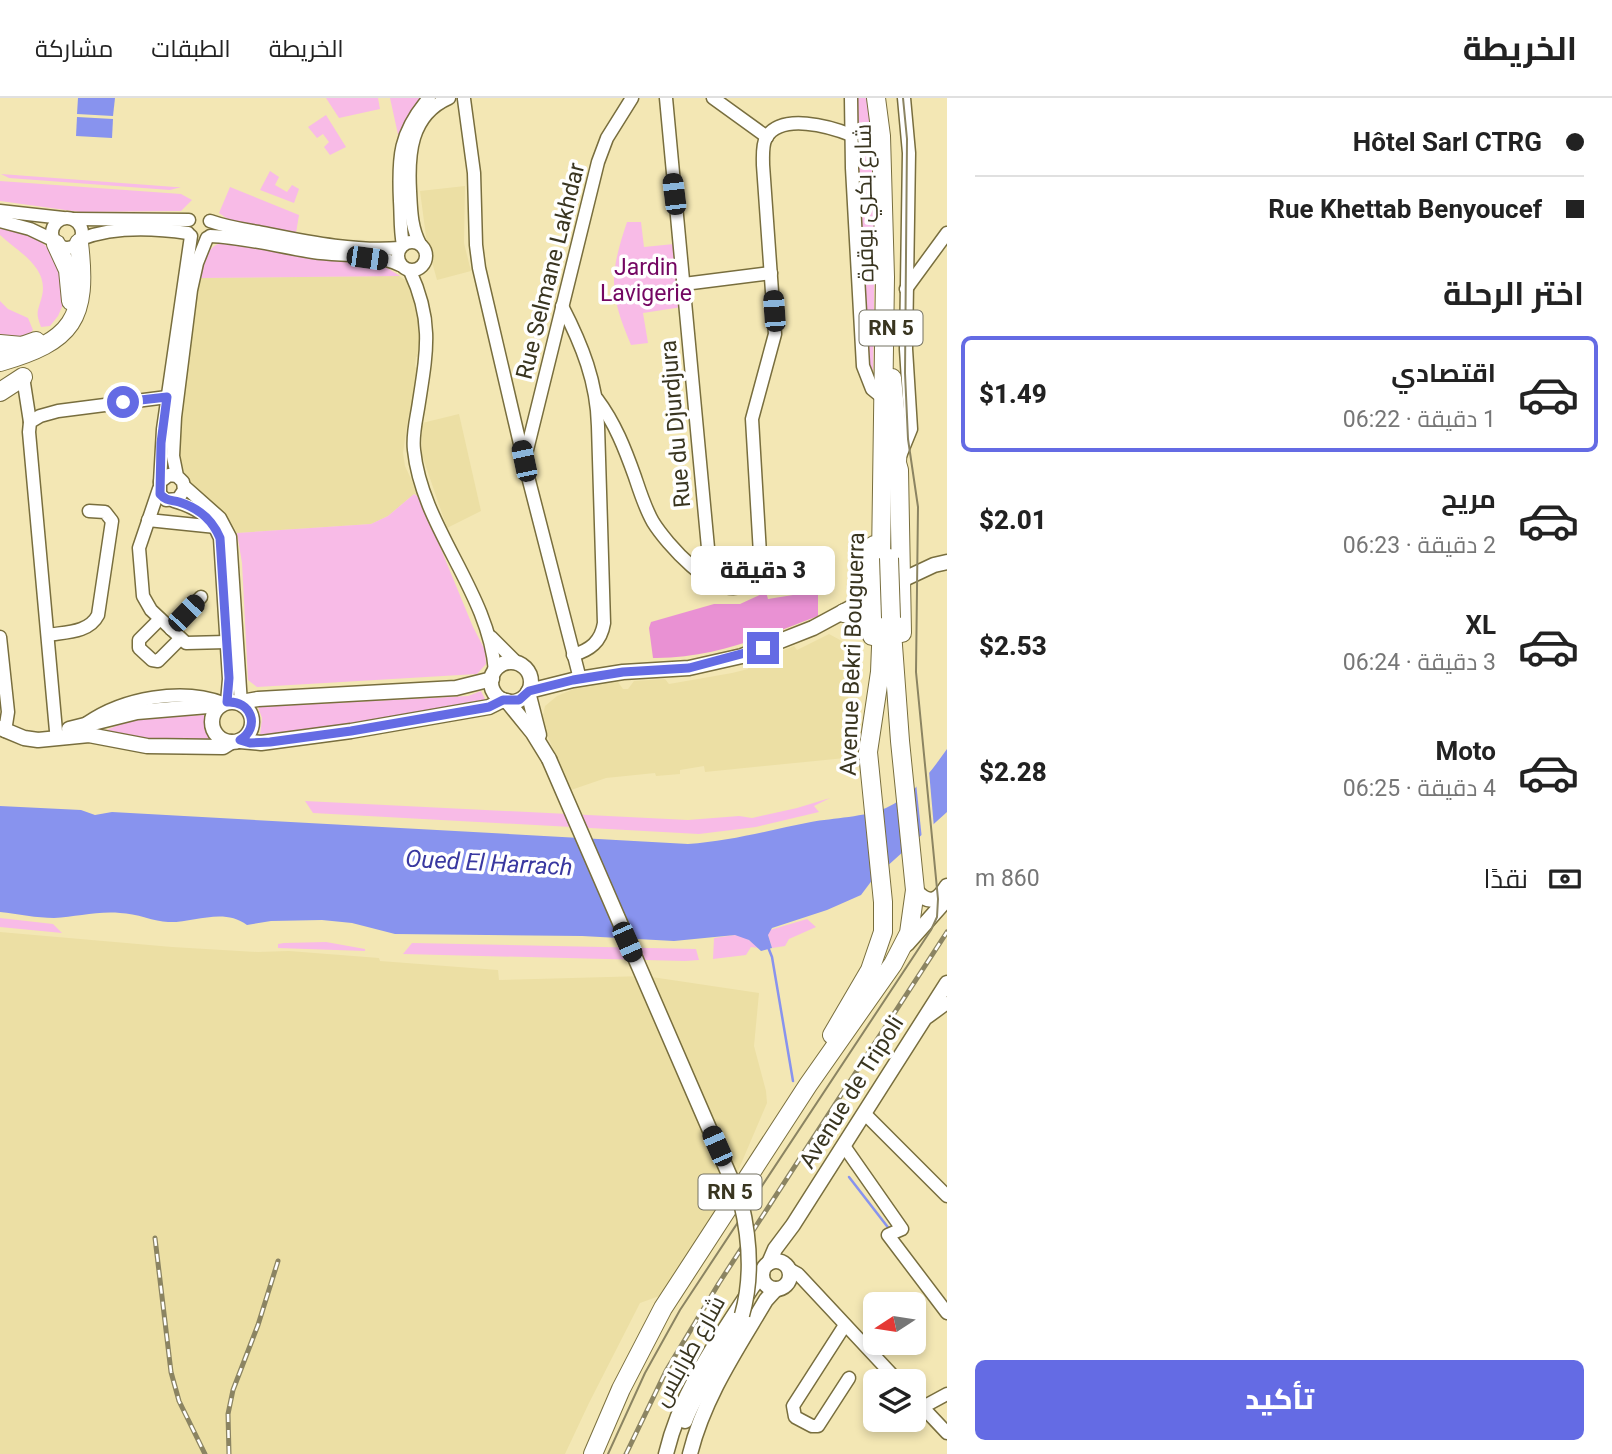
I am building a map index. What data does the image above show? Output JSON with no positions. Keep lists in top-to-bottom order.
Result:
{
  "streets": {
    "highway": ["شارع بكري بوقرة", "RN 5", "Avenue Bekri Bouguerra"],
    "main road": ["Avenue de Tripoli", "شارع طرابلس"],
    "street": ["Rue Selmane Lakhdar", "Rue du Djurdjura"]
  },
  "crossings": [
    ["شارع بكري بوقرة", "Avenue Bekri Bouguerra"],
    ["RN 5", "Avenue Bekri Bouguerra"],
    ["Avenue de Tripoli", "شارع طرابلس"]
  ],
  "water": ["Oued El Harrach"],
  "parks": ["Jardin Lavigerie"],
  "north": "left",
  "page": {
    "header": "الخريطة",
    "nav": ["الخريطة", "الطبقات", "مشاركة"],
    "banner": ["Hôtel Sarl CTRG", "Rue Khettab Benyoucef"],
    "heading": "اختر الرحلة",
    "list": [
      {
        "name": "اقتصادي",
        "note": "1 دقيقة · 06:22",
        "value": "$1.49"
      },
      {
        "name": "مريح",
        "note": "2 دقيقة · 06:23",
        "value": "$2.01"
      },
      {
        "name": "XL",
        "note": "3 دقيقة · 06:24",
        "value": "$2.53"
      },
      {
        "name": "Moto",
        "note": "4 دقيقة · 06:25",
        "value": "$2.28"
      }
    ],
    "bubble": "3 دقيقة",
    "pay": ["نقدًا", "860 m"],
    "buttons": "تأكيد"
  }
}
